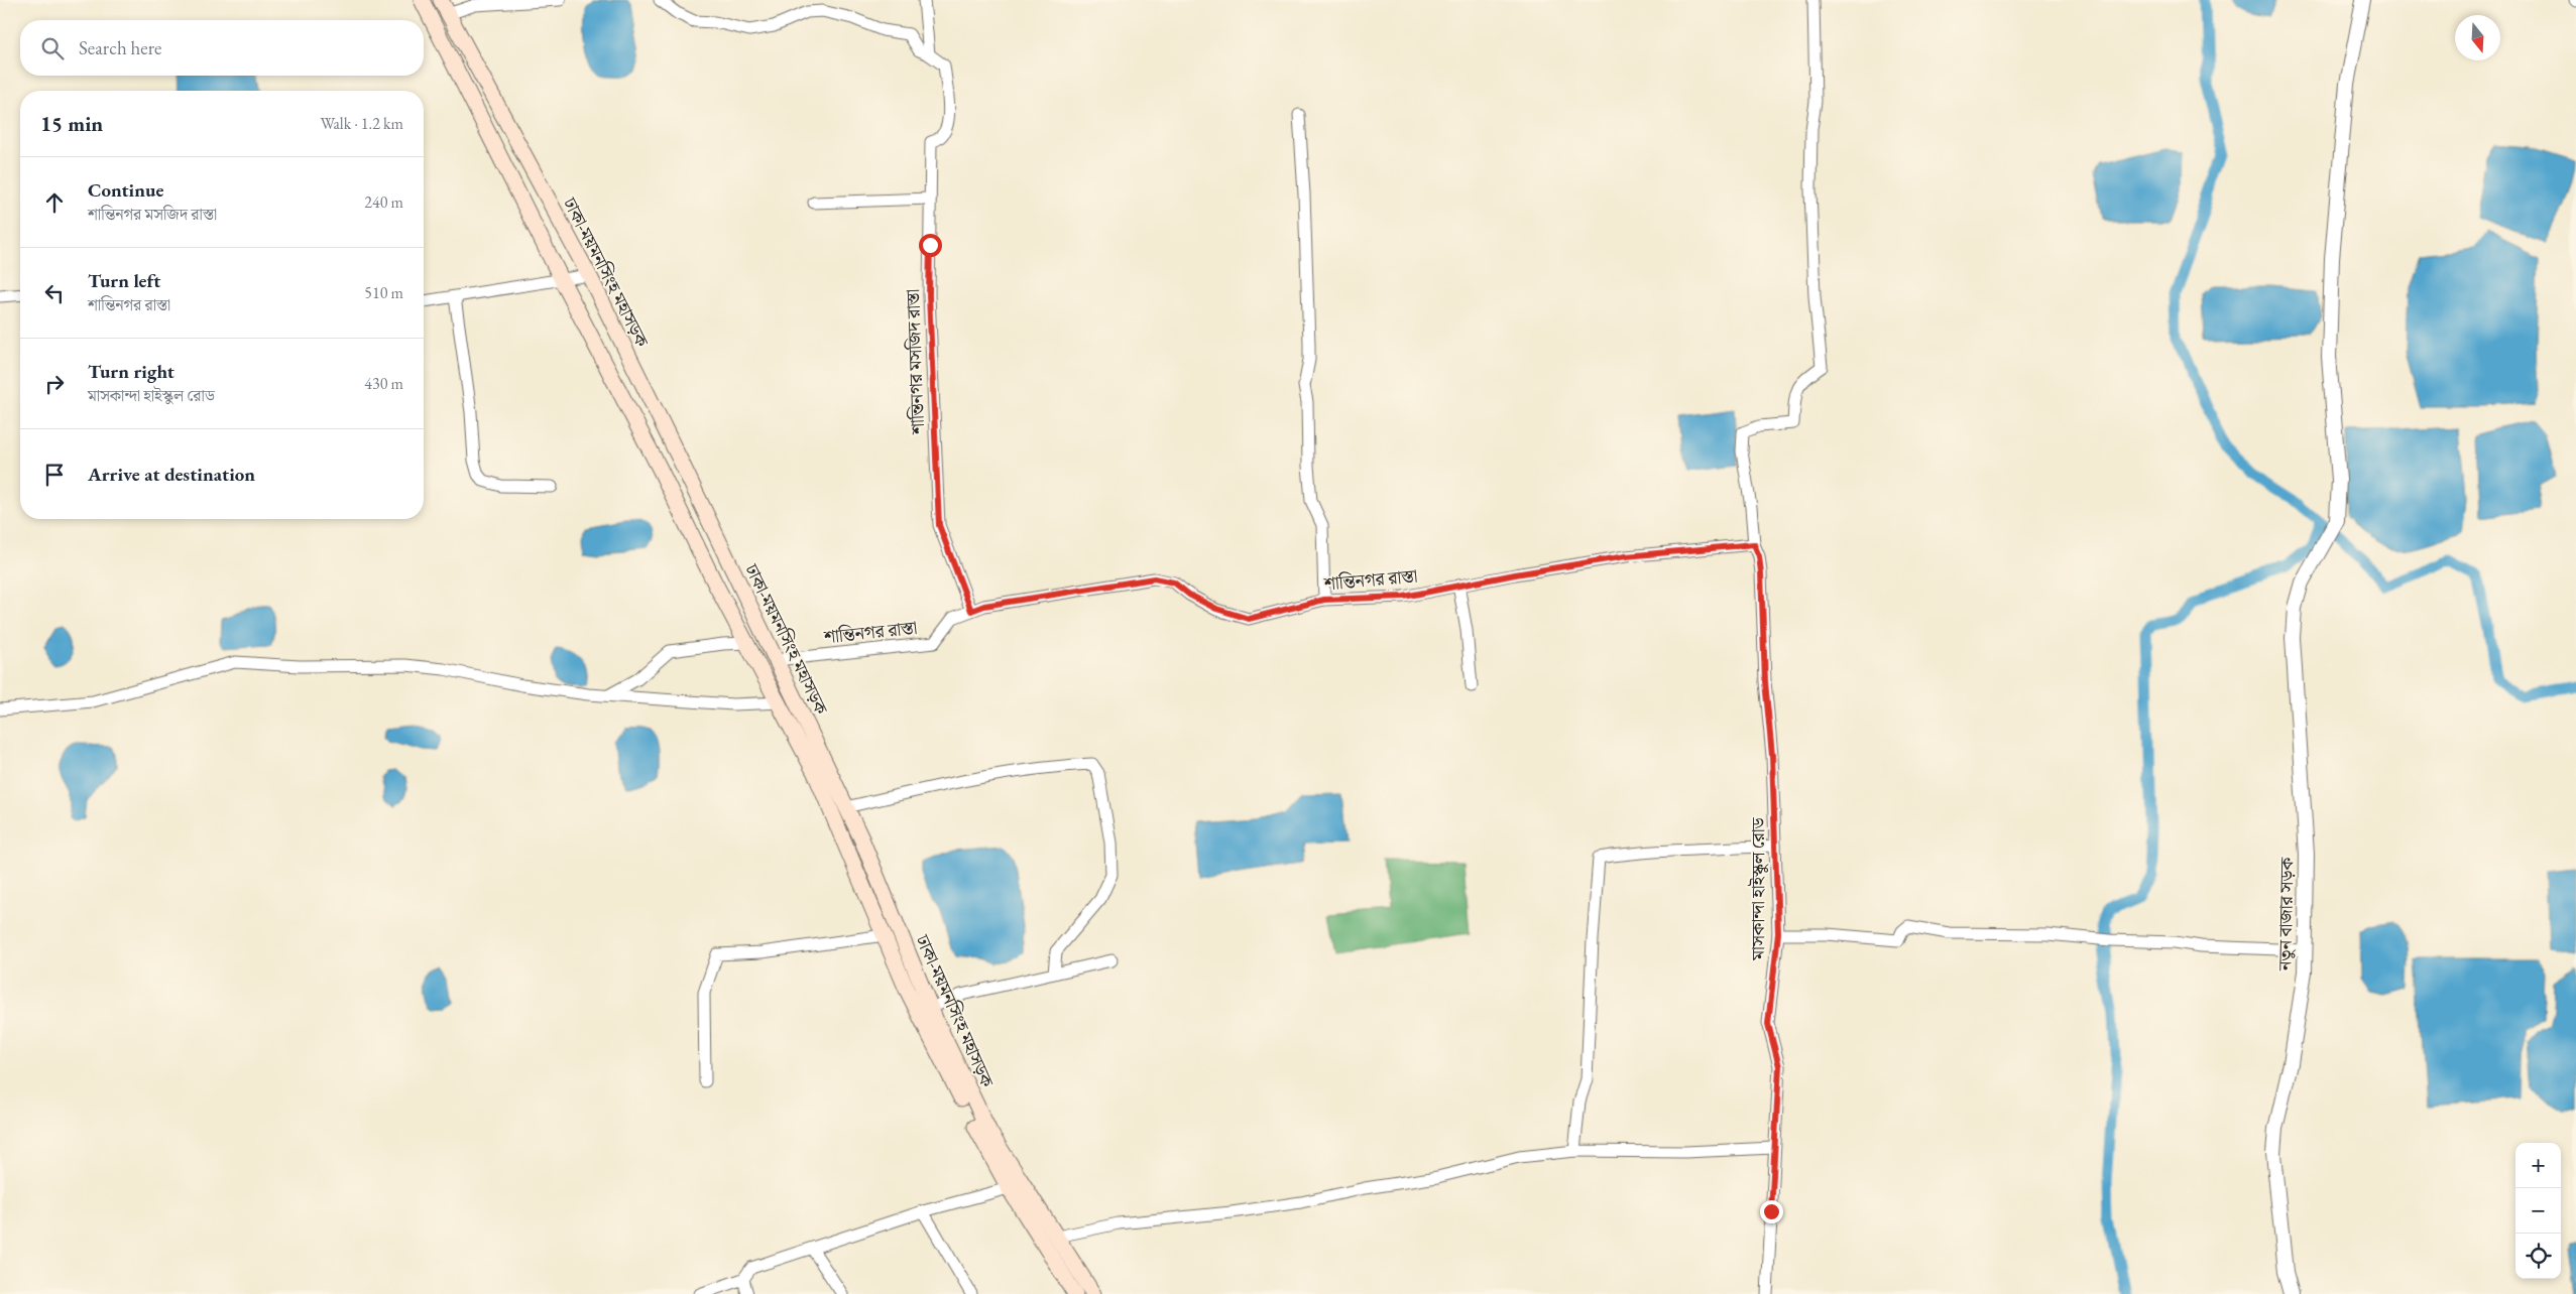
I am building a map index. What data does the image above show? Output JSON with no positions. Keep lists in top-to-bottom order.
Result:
{
  "streets": {
    "main road": ["ঢাকা-ময়মনসিংহ মহাসড়ক"],
    "street": [
      "শান্তিনগর মসজিদ রাস্তা",
      "শান্তিনগর রাস্তা",
      "মাসকান্দা হাইস্কুল রোড",
      "নতুন বাজার সড়ক"
    ]
  },
  "crossings": [
    ["ঢাকা-ময়মনসিংহ মহাসড়ক", "শান্তিনগর রাস্তা"],
    ["শান্তিনগর মসজিদ রাস্তা", "শান্তিনগর রাস্তা"],
    ["শান্তিনগর রাস্তা", "মাসকান্দা হাইস্কুল রোড"]
  ],
  "north": "bottom",
  "page": {
    "search": "Search here",
    "heading": ["15 min", "Walk · 1.2 km"],
    "list": [
      ["Continue", "শান্তিনগর মসজিদ রাস্তা", "240 m"],
      ["Turn left", "শান্তিনগর রাস্তা", "510 m"],
      ["Turn right", "মাসকান্দা হাইস্কুল রোড", "430 m"],
      "Arrive at destination"
    ],
    "map_buttons": ["+", "−"]
  }
}
